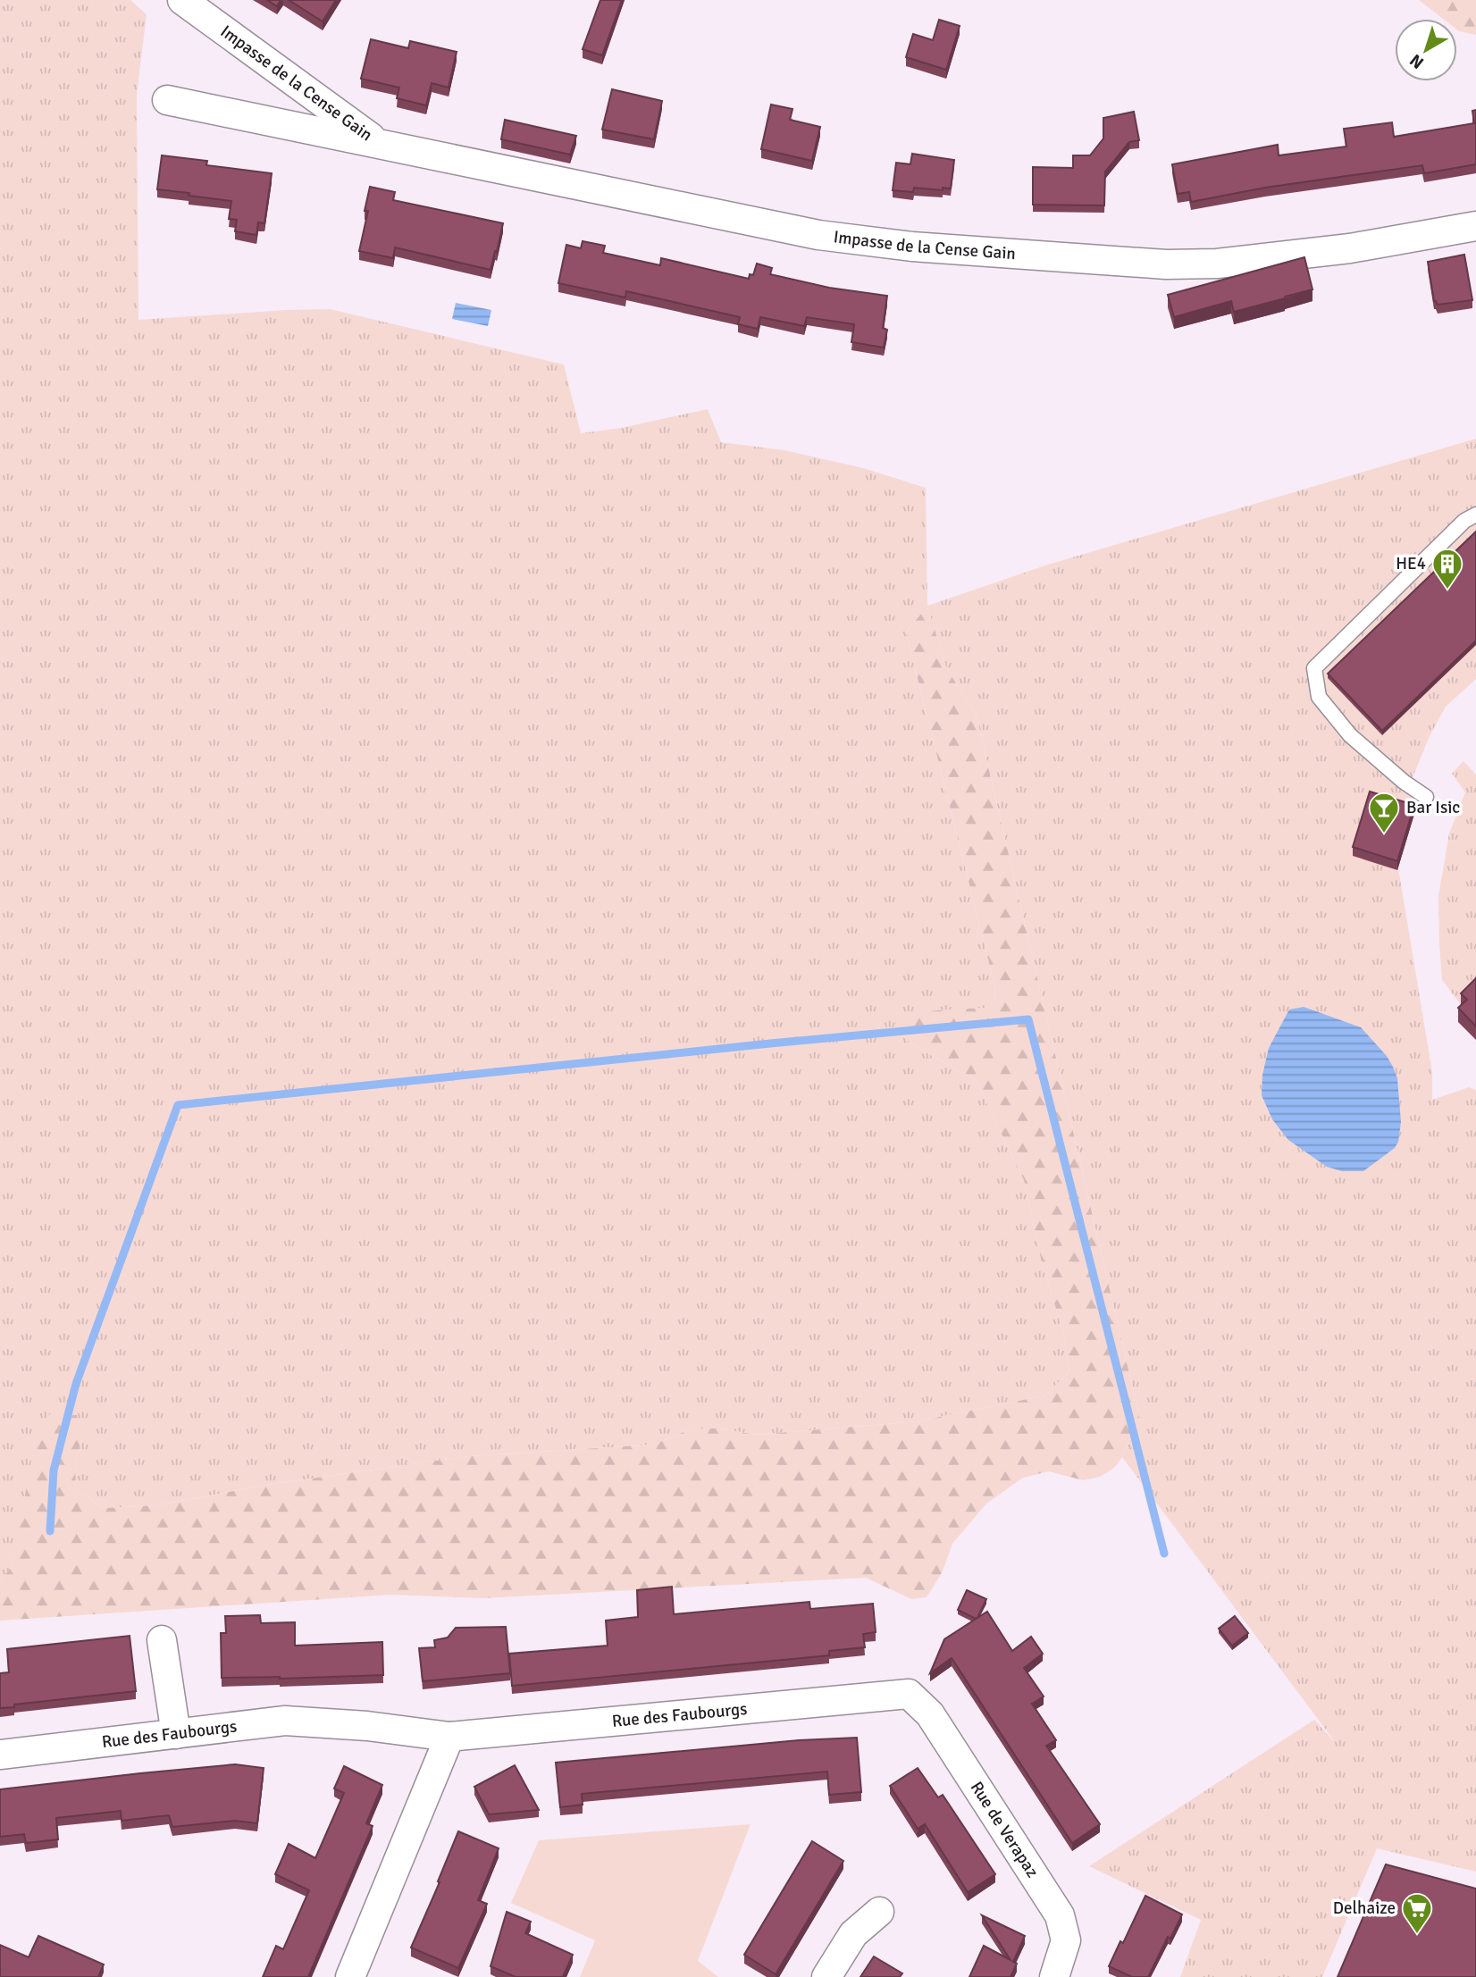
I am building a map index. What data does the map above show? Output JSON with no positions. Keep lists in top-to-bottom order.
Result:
{
  "streets": {
    "street": ["Impasse de la Cense Gain", "Rue des Faubourgs", "Rue de Verapaz"]
  },
  "crossings": [
    ["Rue des Faubourgs", "Rue de Verapaz"]
  ],
  "places": {
    "building": ["HE4"],
    "bar": ["Bar Isic"],
    "supermarket": ["Delhaize"]
  },
  "north": "bottom left"
}
